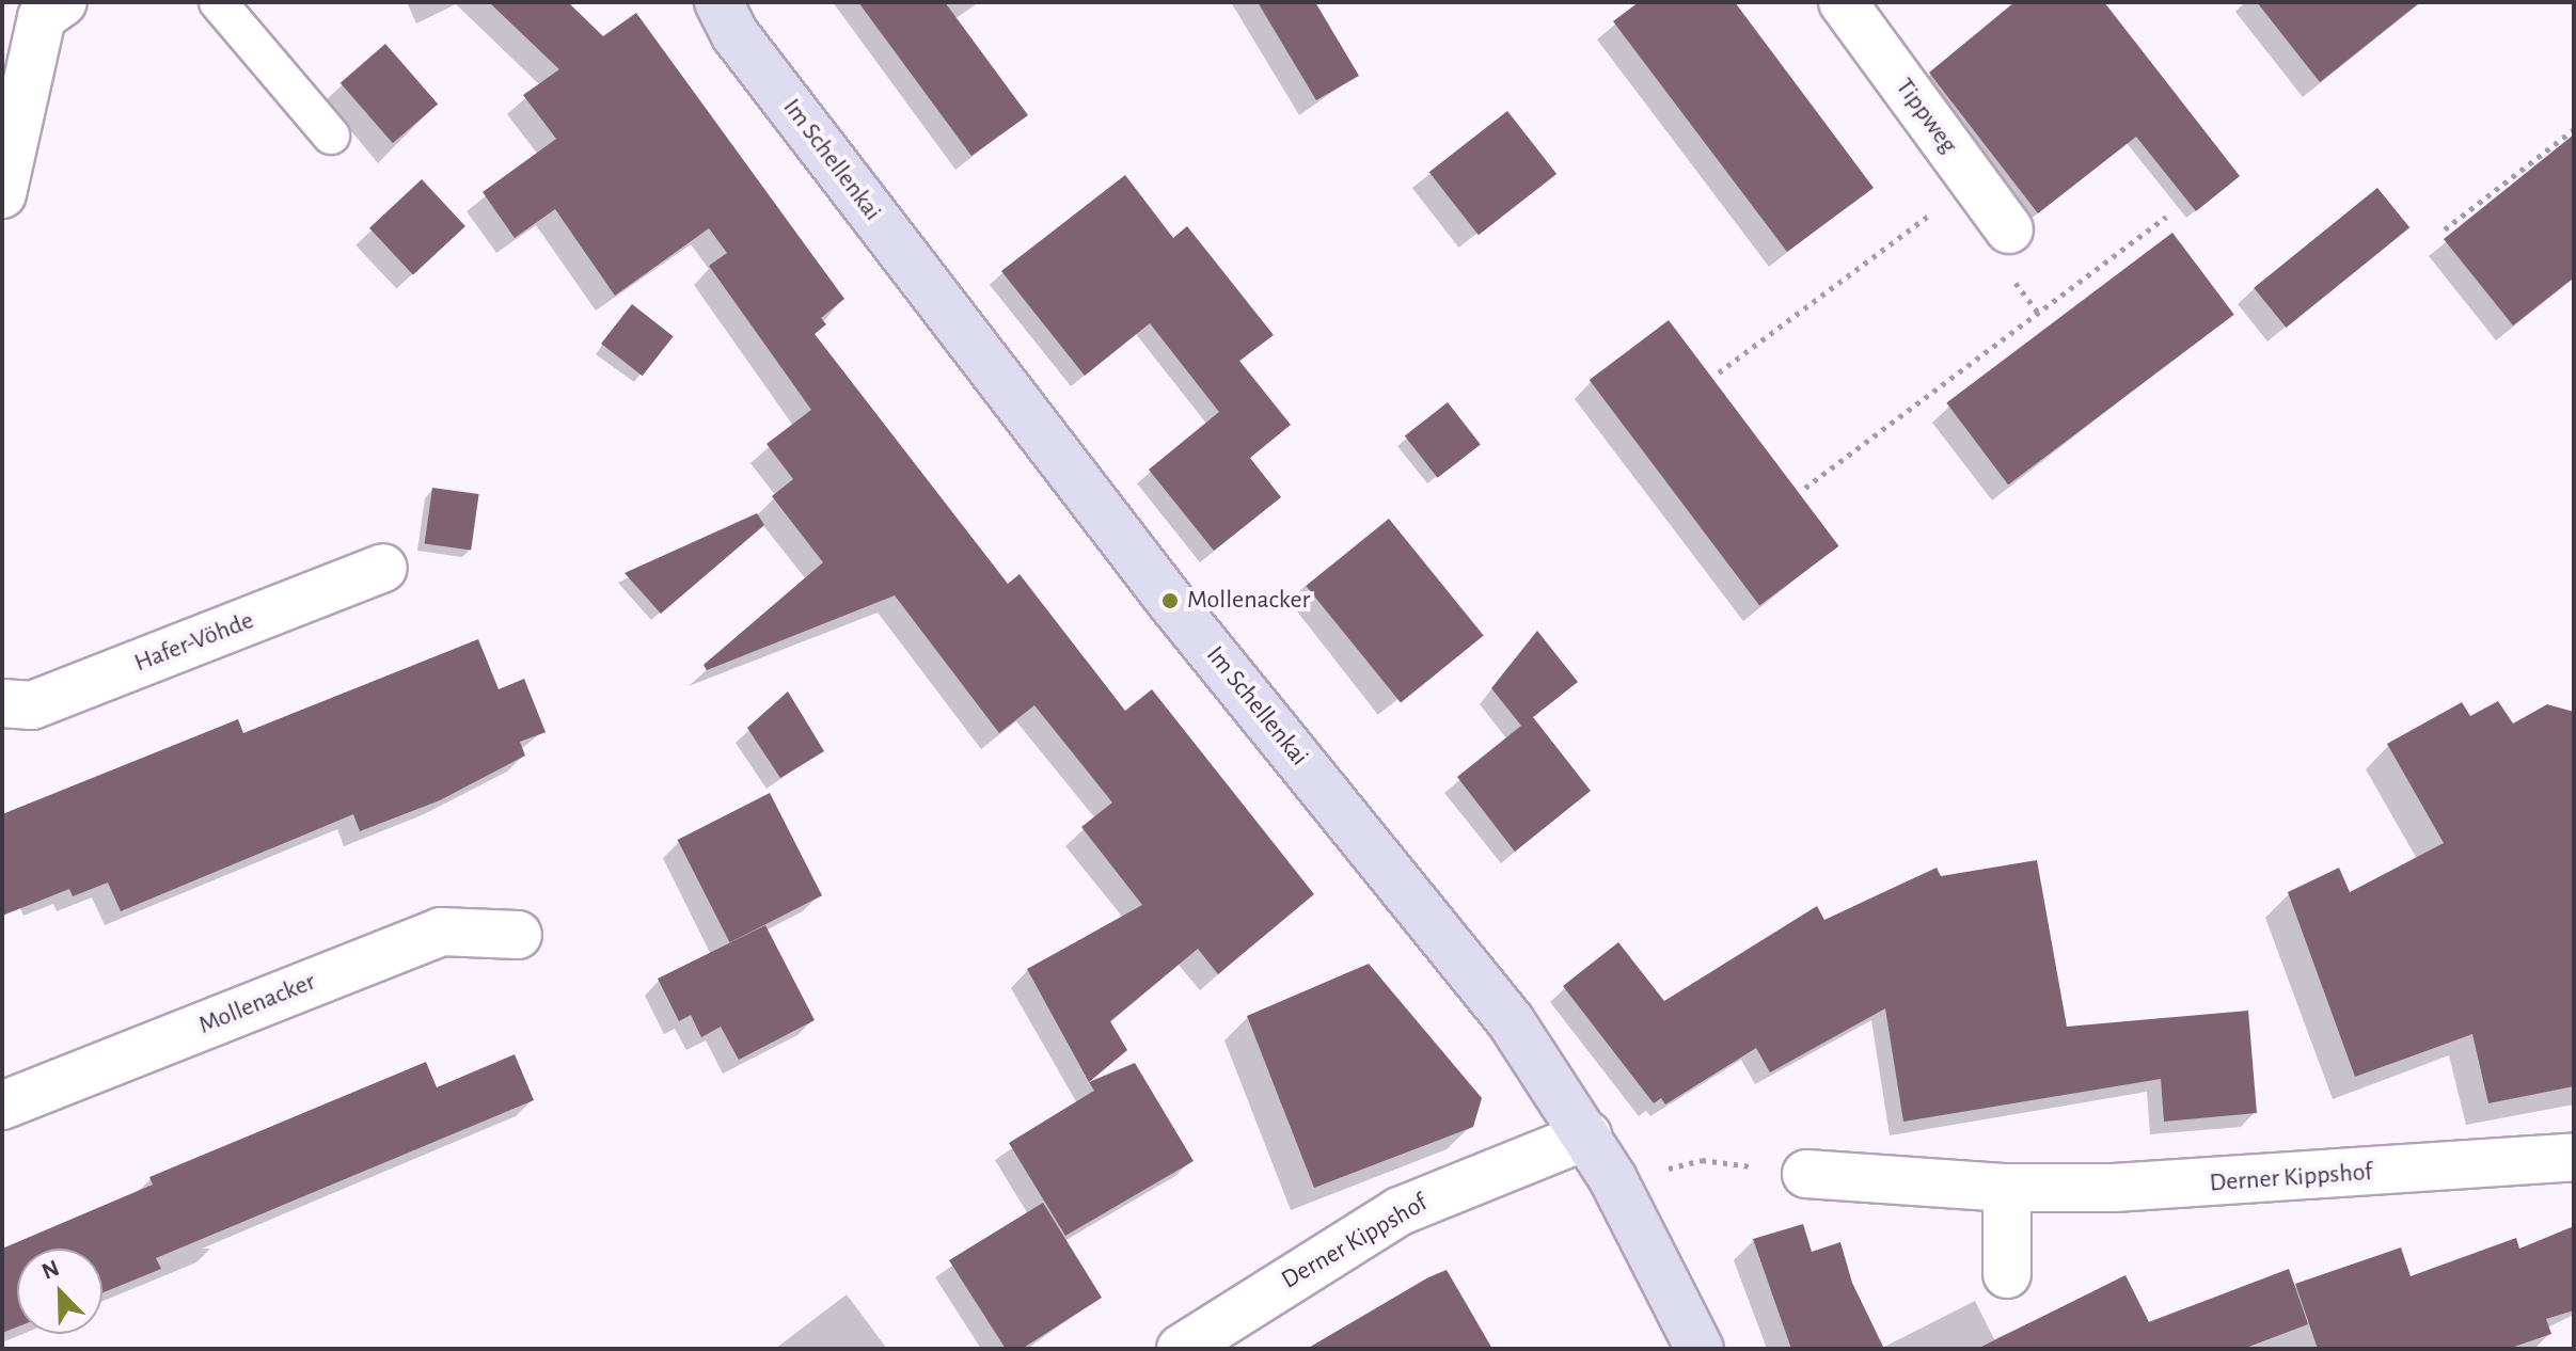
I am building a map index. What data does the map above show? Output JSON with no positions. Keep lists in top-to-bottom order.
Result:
{
  "streets": {
    "street": [
      "Tippweg",
      "Im Schellenkai",
      "Hafer-Vöhde",
      "Mollenacker",
      "Derner Kippshof"
    ]
  },
  "crossings": [
    ["Im Schellenkai", "Derner Kippshof"]
  ],
  "places": ["Mollenacker"],
  "north": "top left"
}
